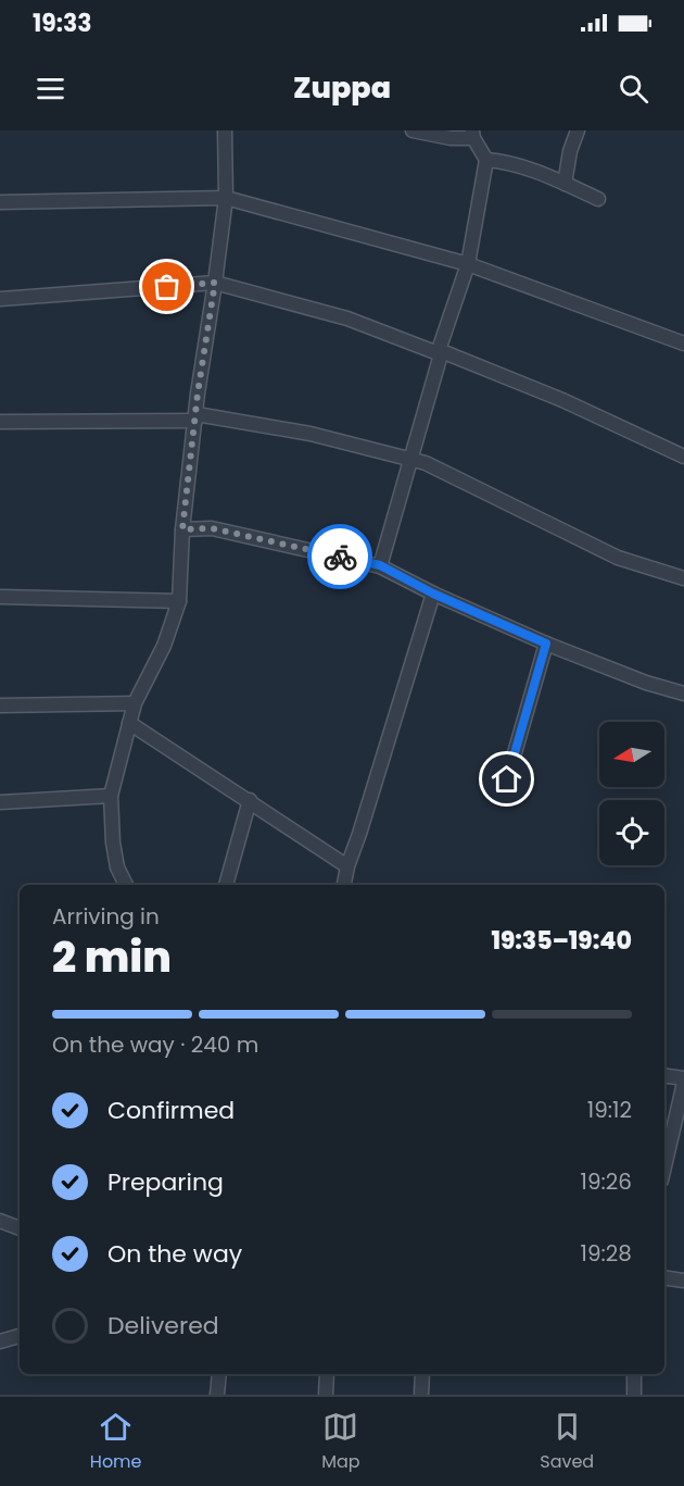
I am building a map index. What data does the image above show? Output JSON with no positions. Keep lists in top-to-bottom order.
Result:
{
  "north": "left",
  "page": {
    "status": "19:33",
    "header": "Zuppa",
    "heading": ["2 min", "Arriving in", "19:35–19:40"],
    "bar": "On the way · 240 m",
    "list": [
      ["Confirmed", "19:12"],
      ["Preparing", "19:26"],
      ["On the way", "19:28"],
      "Delivered"
    ],
    "tabs": ["Home", "Map", "Saved"]
  }
}
